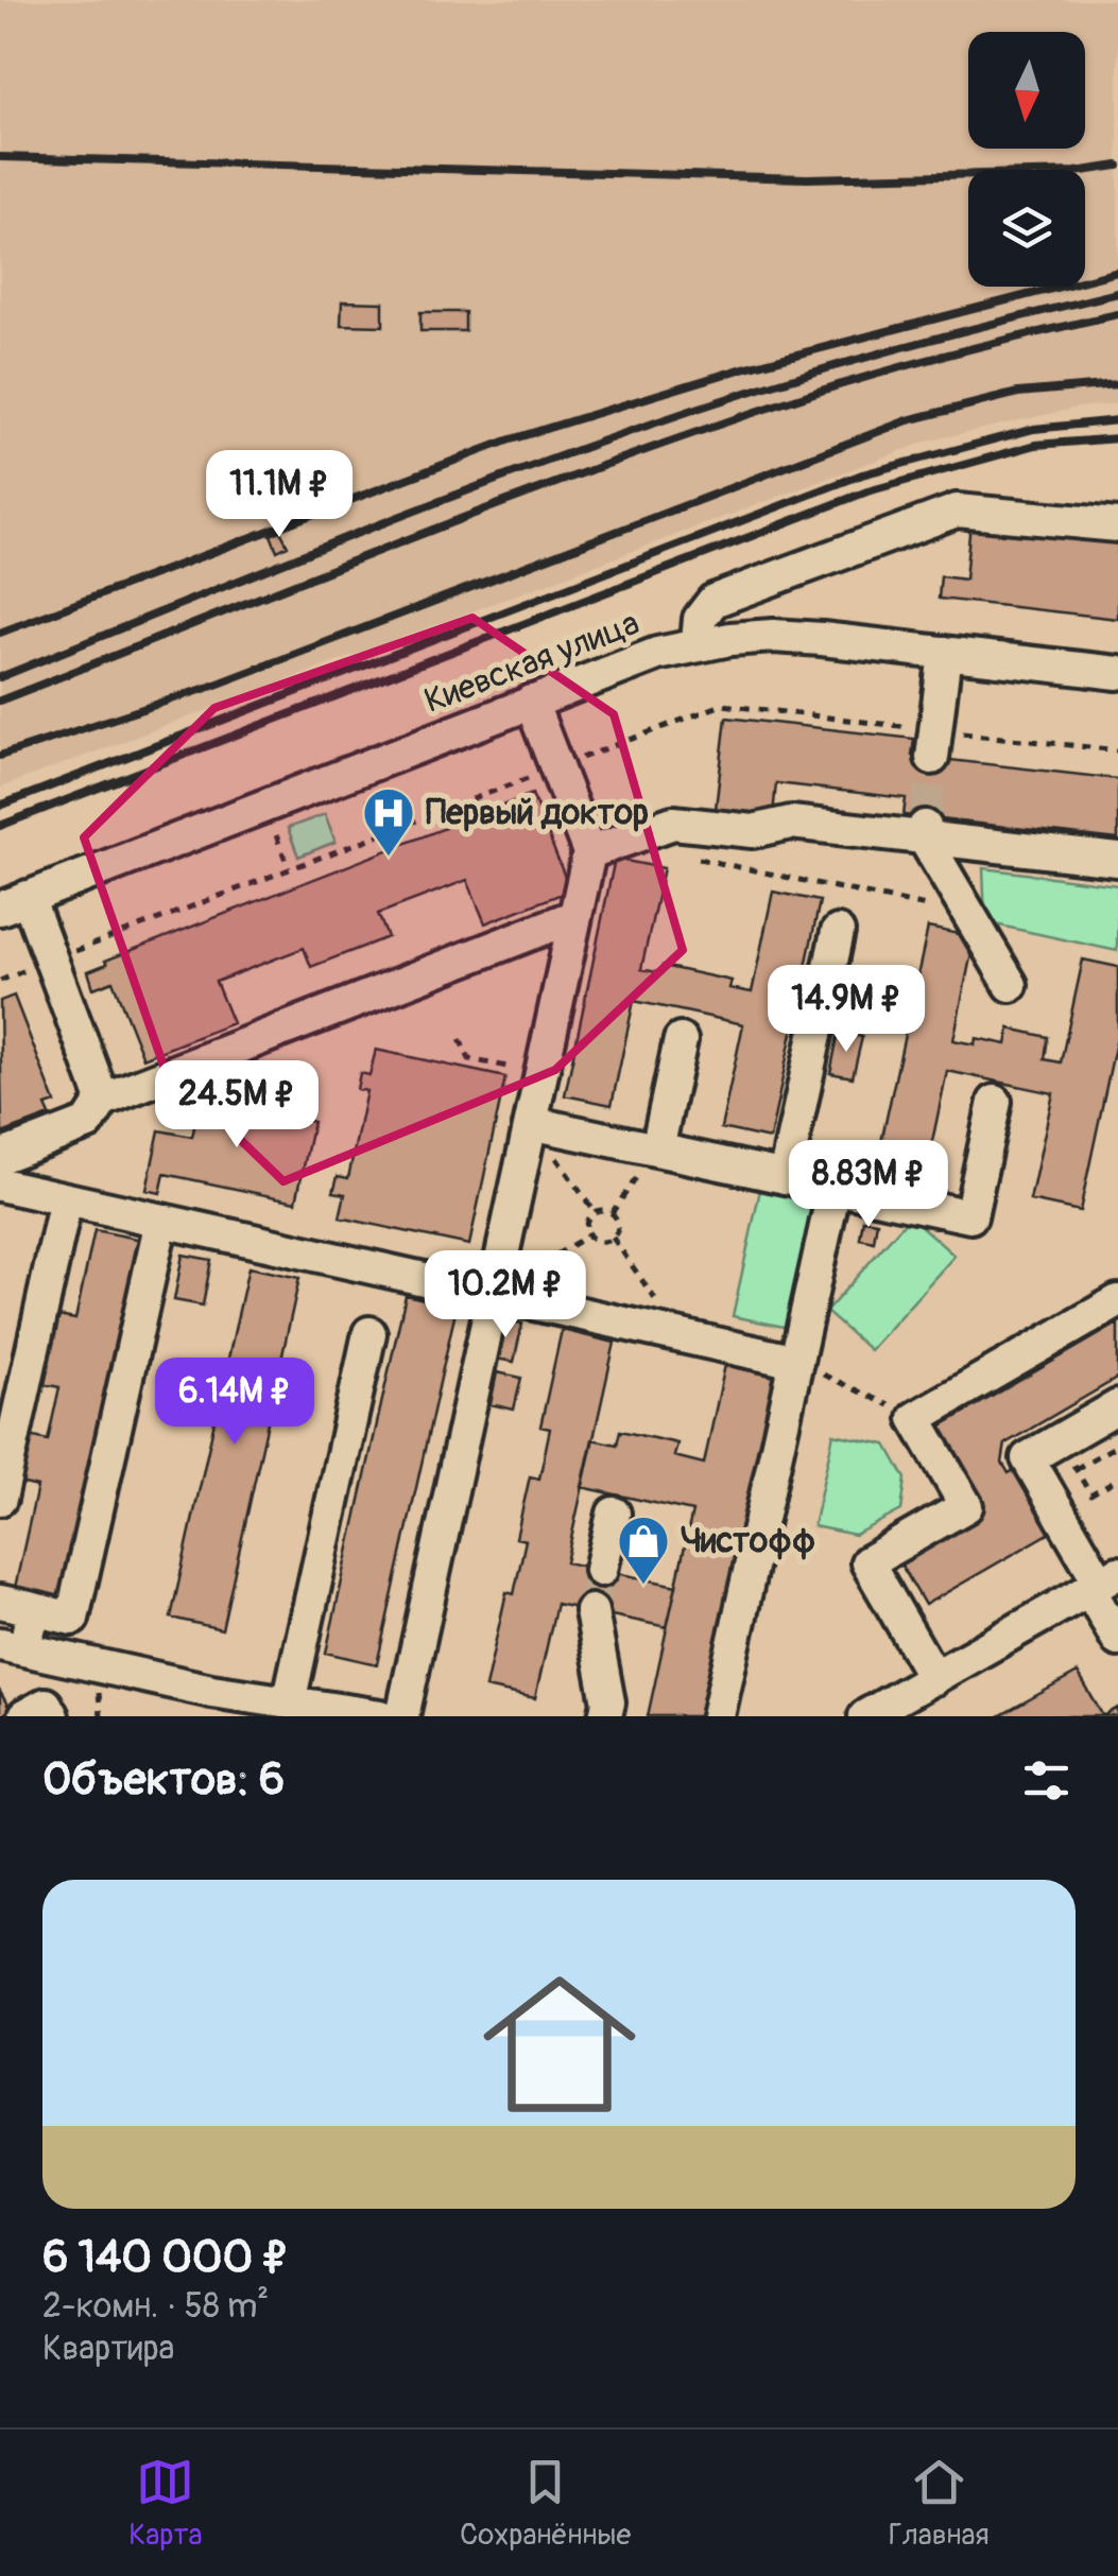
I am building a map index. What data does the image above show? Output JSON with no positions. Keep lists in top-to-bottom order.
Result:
{
  "streets": {
    "street": ["Киевская улица"]
  },
  "places": {
    "hospital": ["Первый доктор"],
    "shop": ["Чистофф"]
  },
  "north": "bottom",
  "page": {
    "price": [
      "11.1M ₽",
      "14.9M ₽",
      "24.5M ₽",
      "8.83M ₽",
      "10.2M ₽",
      "6.14M ₽"
    ],
    "heading": "Объектов: 6",
    "list": [
      {
        "name": "6 140 000 ₽",
        "note": "2-комн. · 58 m² · Квартира"
      }
    ],
    "tabs": ["Карта", "Сохранённые", "Главная"]
  }
}
